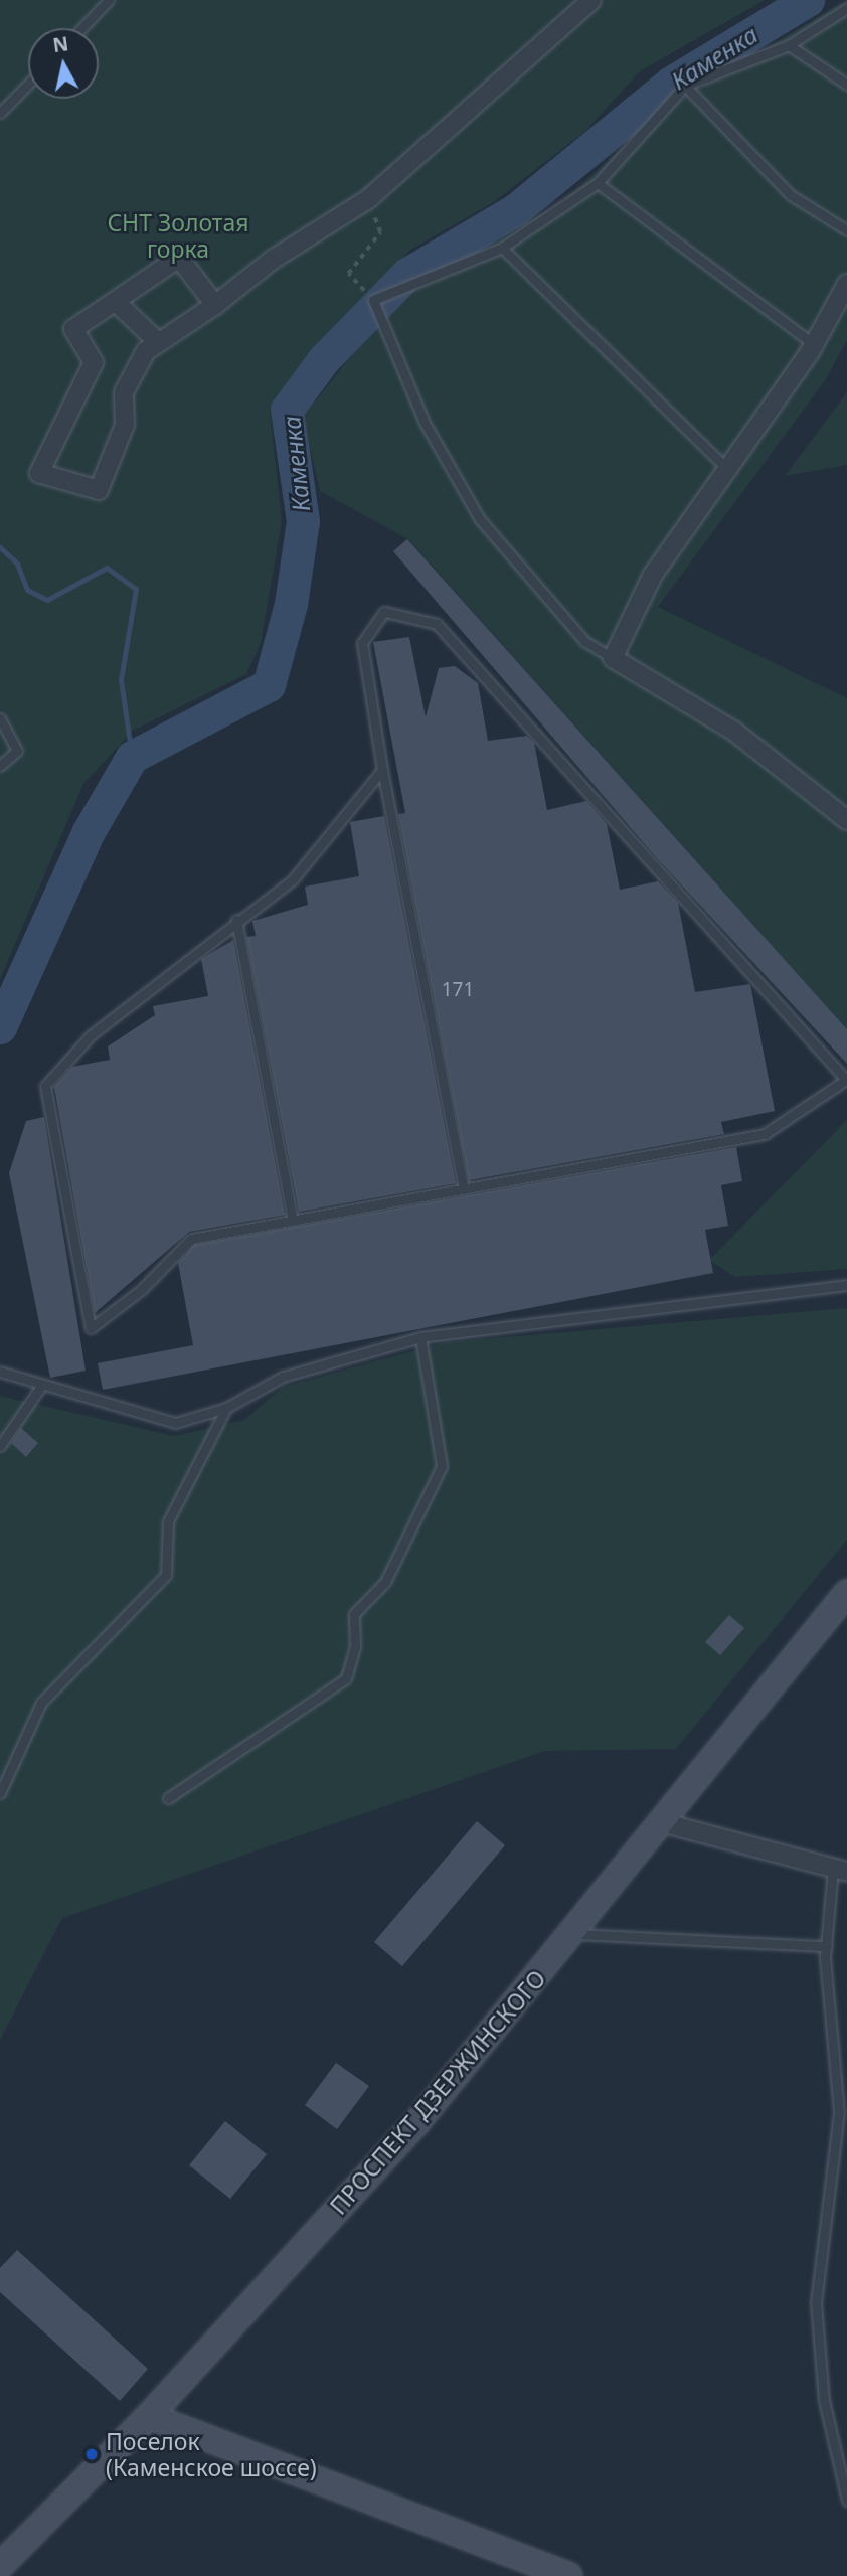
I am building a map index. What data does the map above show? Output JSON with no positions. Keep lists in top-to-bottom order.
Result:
{
  "streets": {
    "street": ["ПРОСПЕКТ ДЗЕРЖИНСКОГО"]
  },
  "water": ["Каменка"],
  "parks": ["СНТ Золотая горка"],
  "places": ["Поселок (Каменское шоссе)"],
  "house_numbers": ["171"],
  "north": "top"
}
